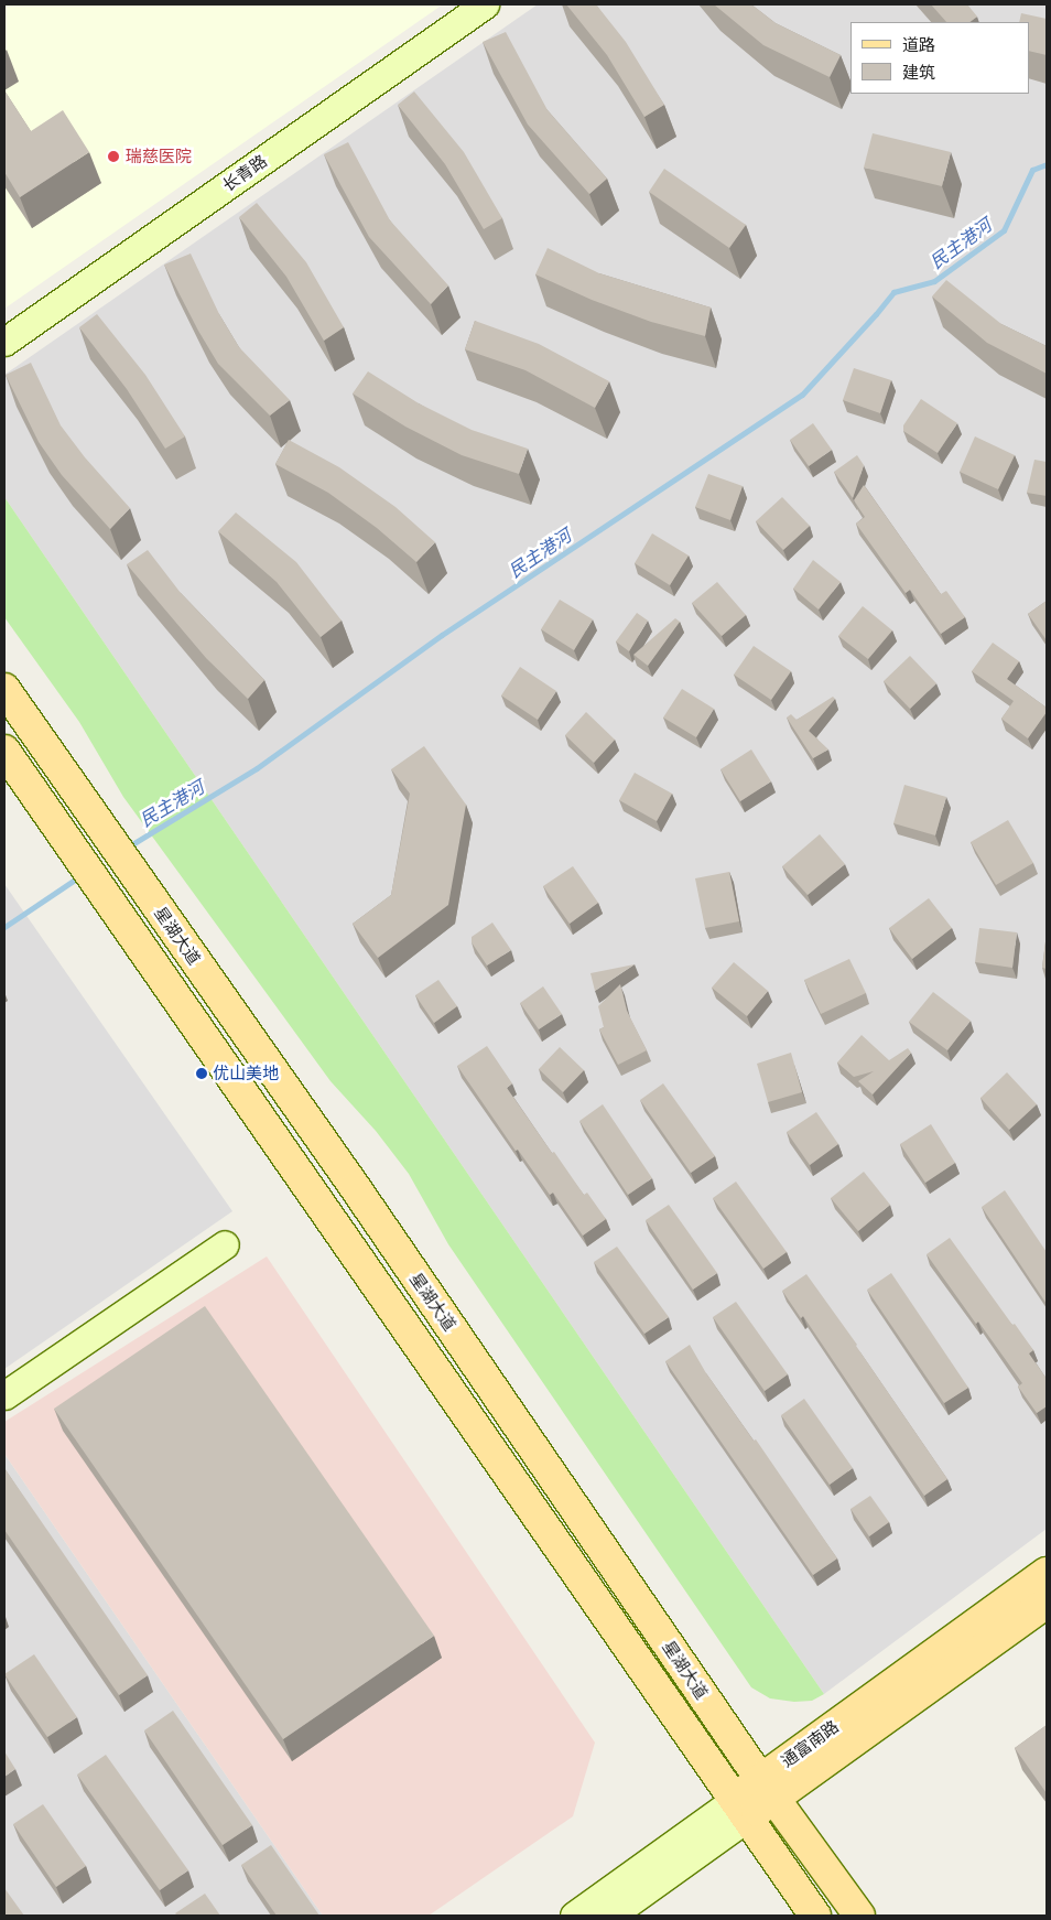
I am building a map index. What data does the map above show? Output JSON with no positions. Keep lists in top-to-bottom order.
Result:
{
  "streets": {
    "main road": ["星湖大道", "通富南路"],
    "street": ["长青路"]
  },
  "crossings": [
    ["星湖大道", "通富南路"]
  ],
  "water": ["民主港河"],
  "places": ["瑞慈医院", "优山美地"],
  "legend": ["道路", "建筑"]
}
